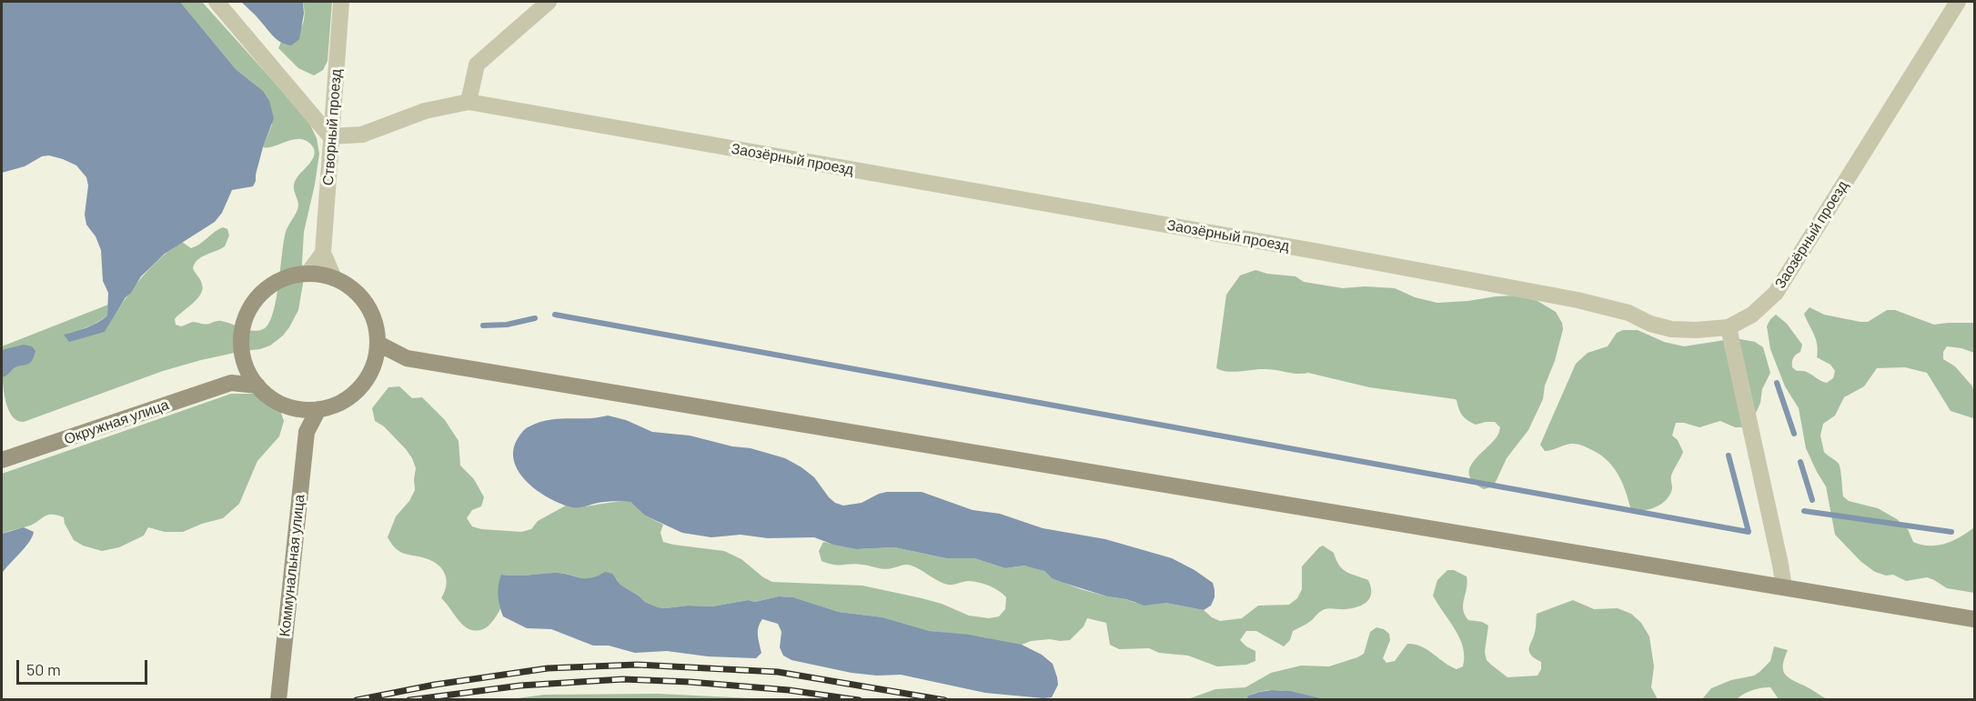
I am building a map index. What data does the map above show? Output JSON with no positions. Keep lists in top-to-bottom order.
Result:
{
  "streets": {
    "main road": ["Окружная улица", "Коммунальная улица"],
    "street": ["Створный проезд", "Заозёрный проезд"]
  },
  "crossings": [
    ["Створный проезд", "Заозёрный проезд"]
  ],
  "scale_bar": "50 m"
}
